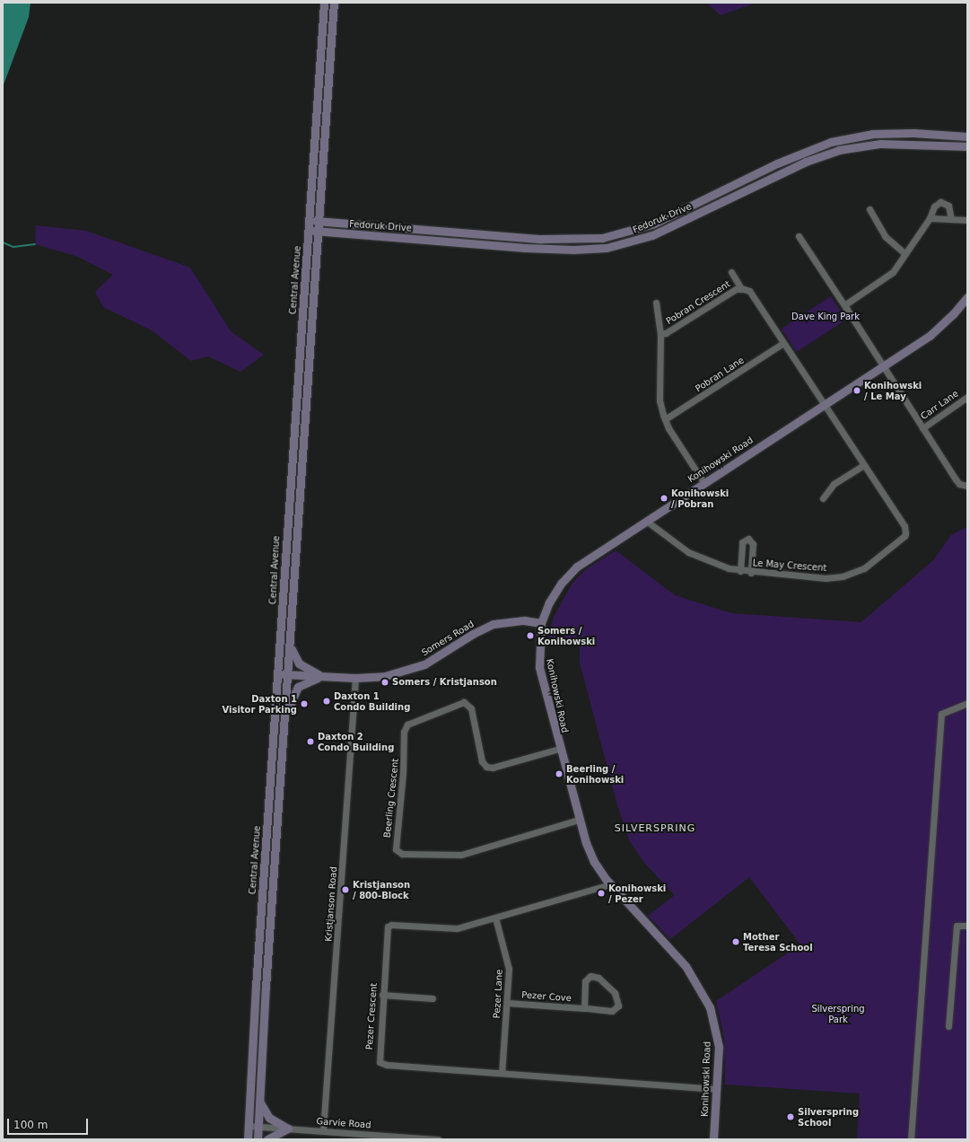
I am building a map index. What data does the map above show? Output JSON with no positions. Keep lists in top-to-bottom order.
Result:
{
  "streets": {
    "main road": [
      "Fedoruk Drive",
      "Central Avenue",
      "Konihowski Road",
      "Somers Road"
    ],
    "street": [
      "Pobran Crescent",
      "Pobran Lane",
      "Carr Lane",
      "Le May Crescent",
      "Beerling Crescent",
      "Kristjanson Road",
      "Pezer Lane",
      "Pezer Cove",
      "Pezer Crescent",
      "Garvie Road"
    ]
  },
  "crossings": [
    ["Fedoruk Drive", "Central Avenue"],
    ["Central Avenue", "Somers Road"],
    ["Central Avenue", "Garvie Road"],
    ["Pobran Crescent", "Pobran Lane"],
    ["Pobran Crescent", "Konihowski Road"],
    ["Pobran Crescent", "Le May Crescent"],
    ["Konihowski Road", "Le May Crescent"],
    ["Konihowski Road", "Somers Road"],
    ["Konihowski Road", "Beerling Crescent"],
    ["Konihowski Road", "Pezer Crescent"],
    ["Somers Road", "Kristjanson Road"],
    ["Kristjanson Road", "Garvie Road"],
    ["Pezer Lane", "Pezer Cove"],
    ["Pezer Lane", "Pezer Crescent"]
  ],
  "districts": ["SILVERSPRING"],
  "parks": ["Dave King Park", "Silverspring Park"],
  "places": [
    "Konihowski / Le May",
    "Konihowski / Pobran",
    "Somers / Konihowski",
    "Somers / Kristjanson",
    "Daxton 1 Condo Building",
    "Daxton 1 Visitor Parking",
    "Daxton 2 Condo Building",
    "Beerling / Konihowski",
    "Kristjanson / 800-Block",
    "Konihowski / Pezer",
    "Mother Teresa School",
    "Silverspring School"
  ],
  "scale_bar": "100 m"
}
